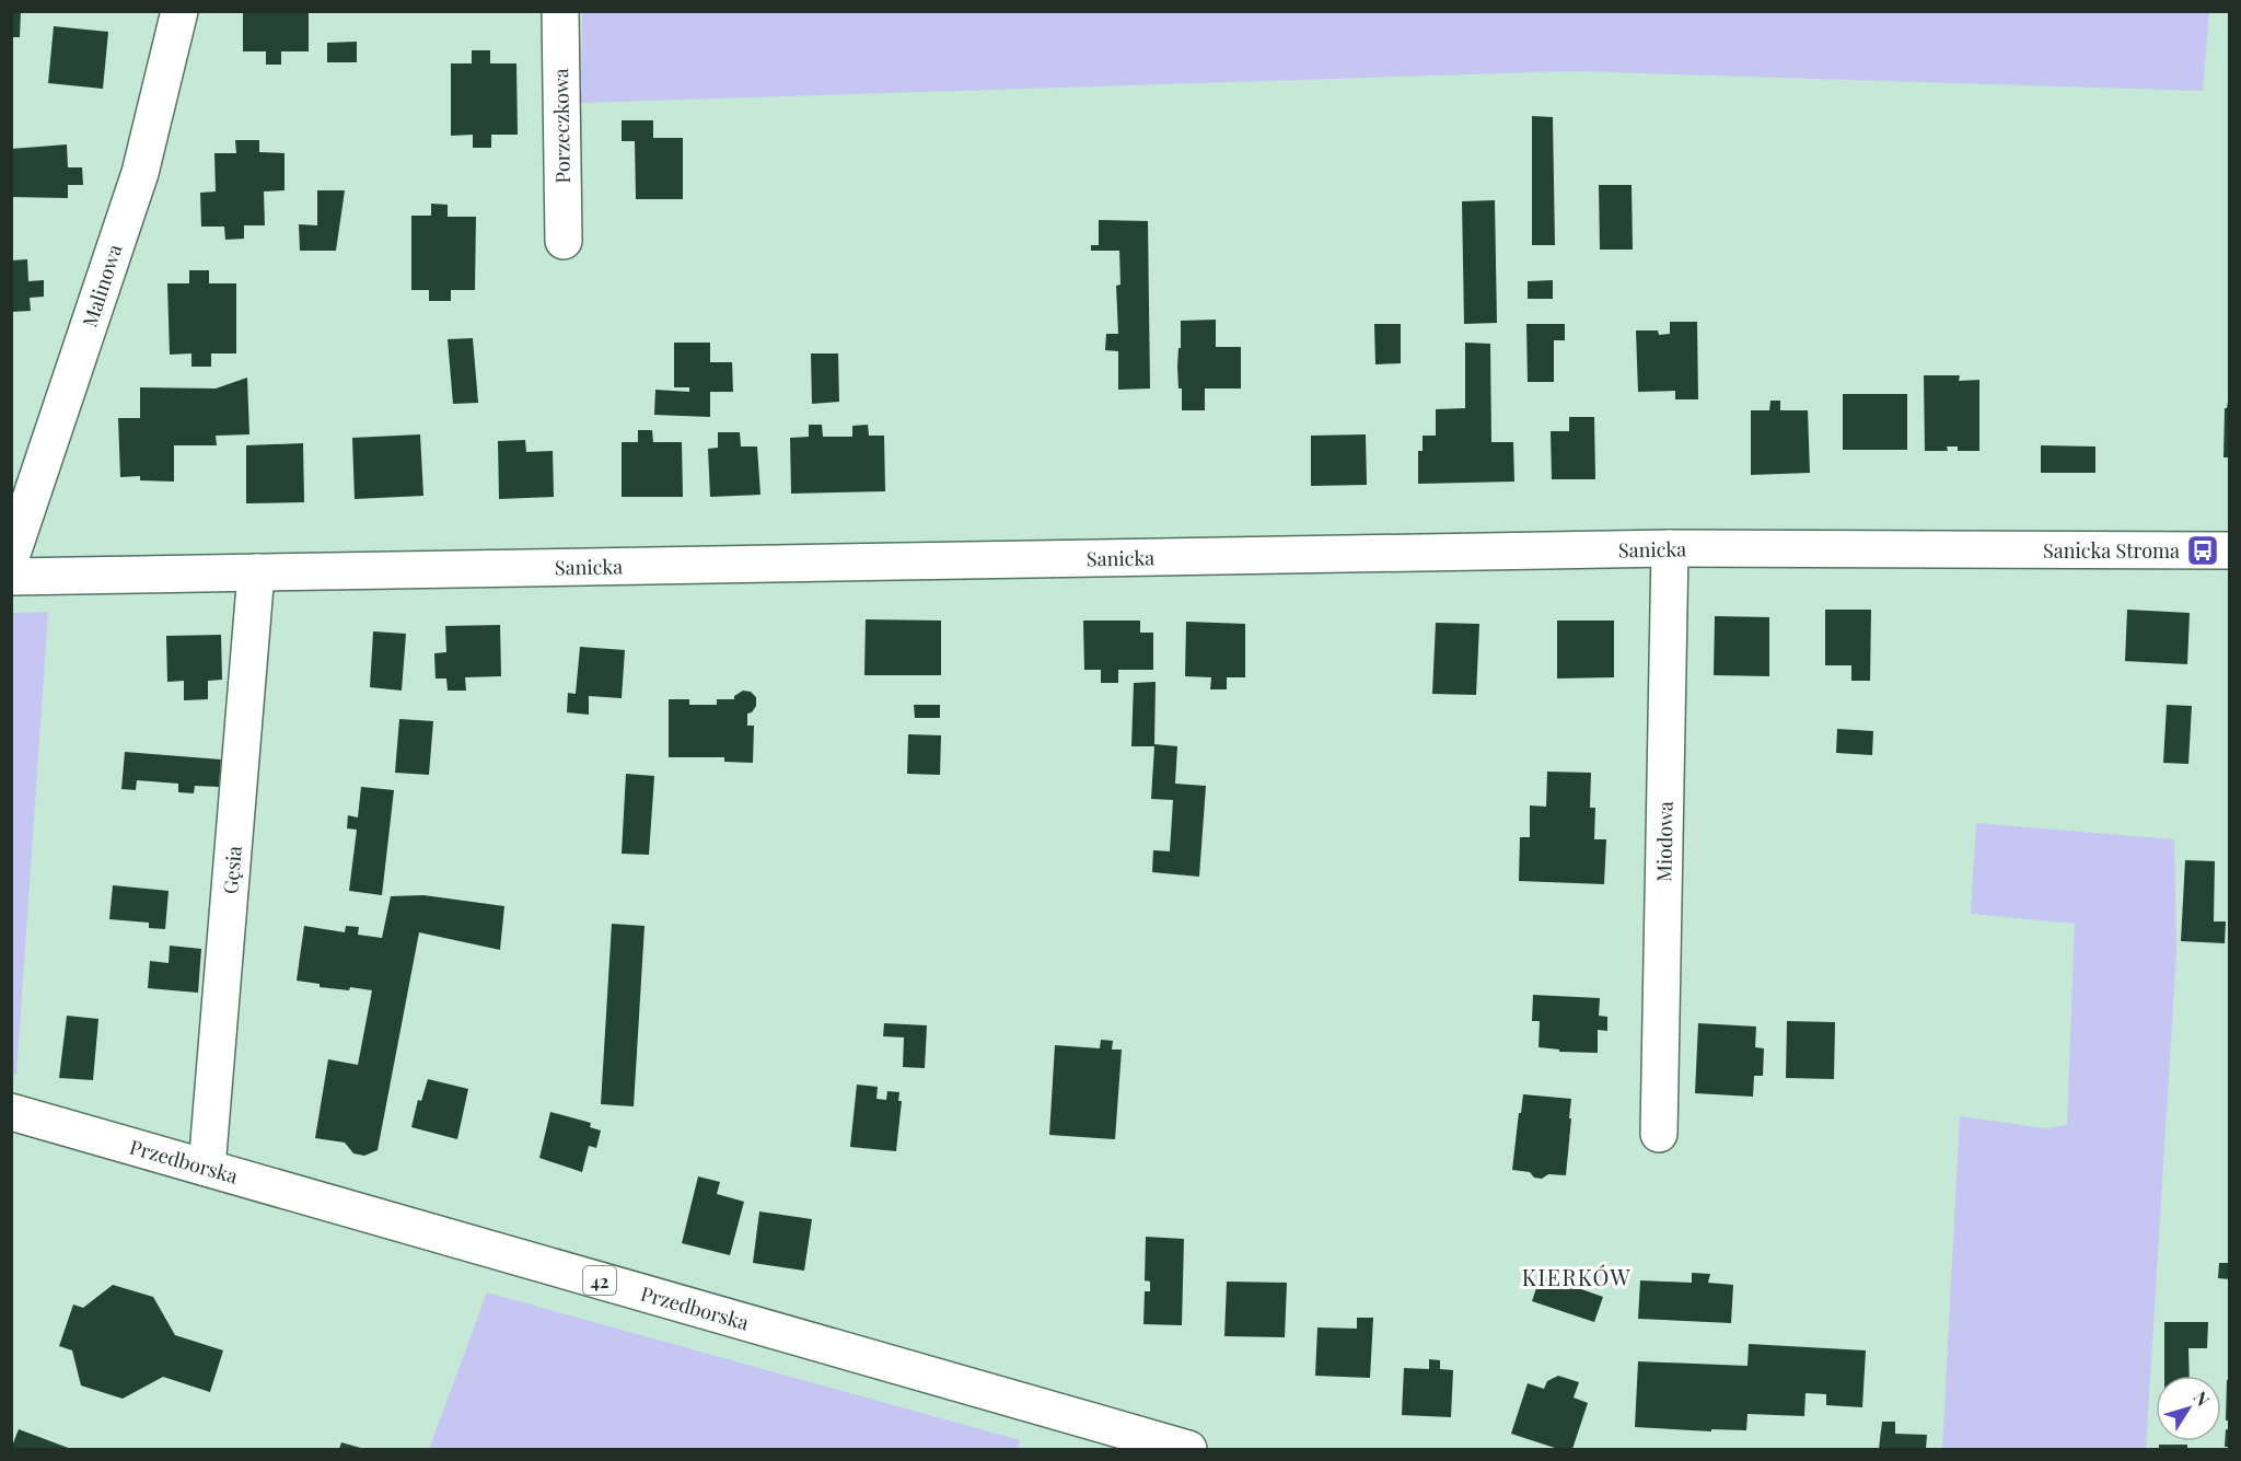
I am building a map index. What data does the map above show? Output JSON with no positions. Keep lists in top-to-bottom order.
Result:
{
  "streets": {
    "street": [
      "Porzeczkowa",
      "Malinowa",
      "Sanicka",
      "Miodowa",
      "Gęsia",
      "Przedborska",
      "42"
    ]
  },
  "crossings": [
    ["Sanicka", "Miodowa"],
    ["Sanicka", "Gęsia"],
    ["Gęsia", "Przedborska"]
  ],
  "districts": ["KIERKÓW"],
  "places": {
    "bus stop": ["Sanicka Stroma"]
  },
  "north": "top right"
}
